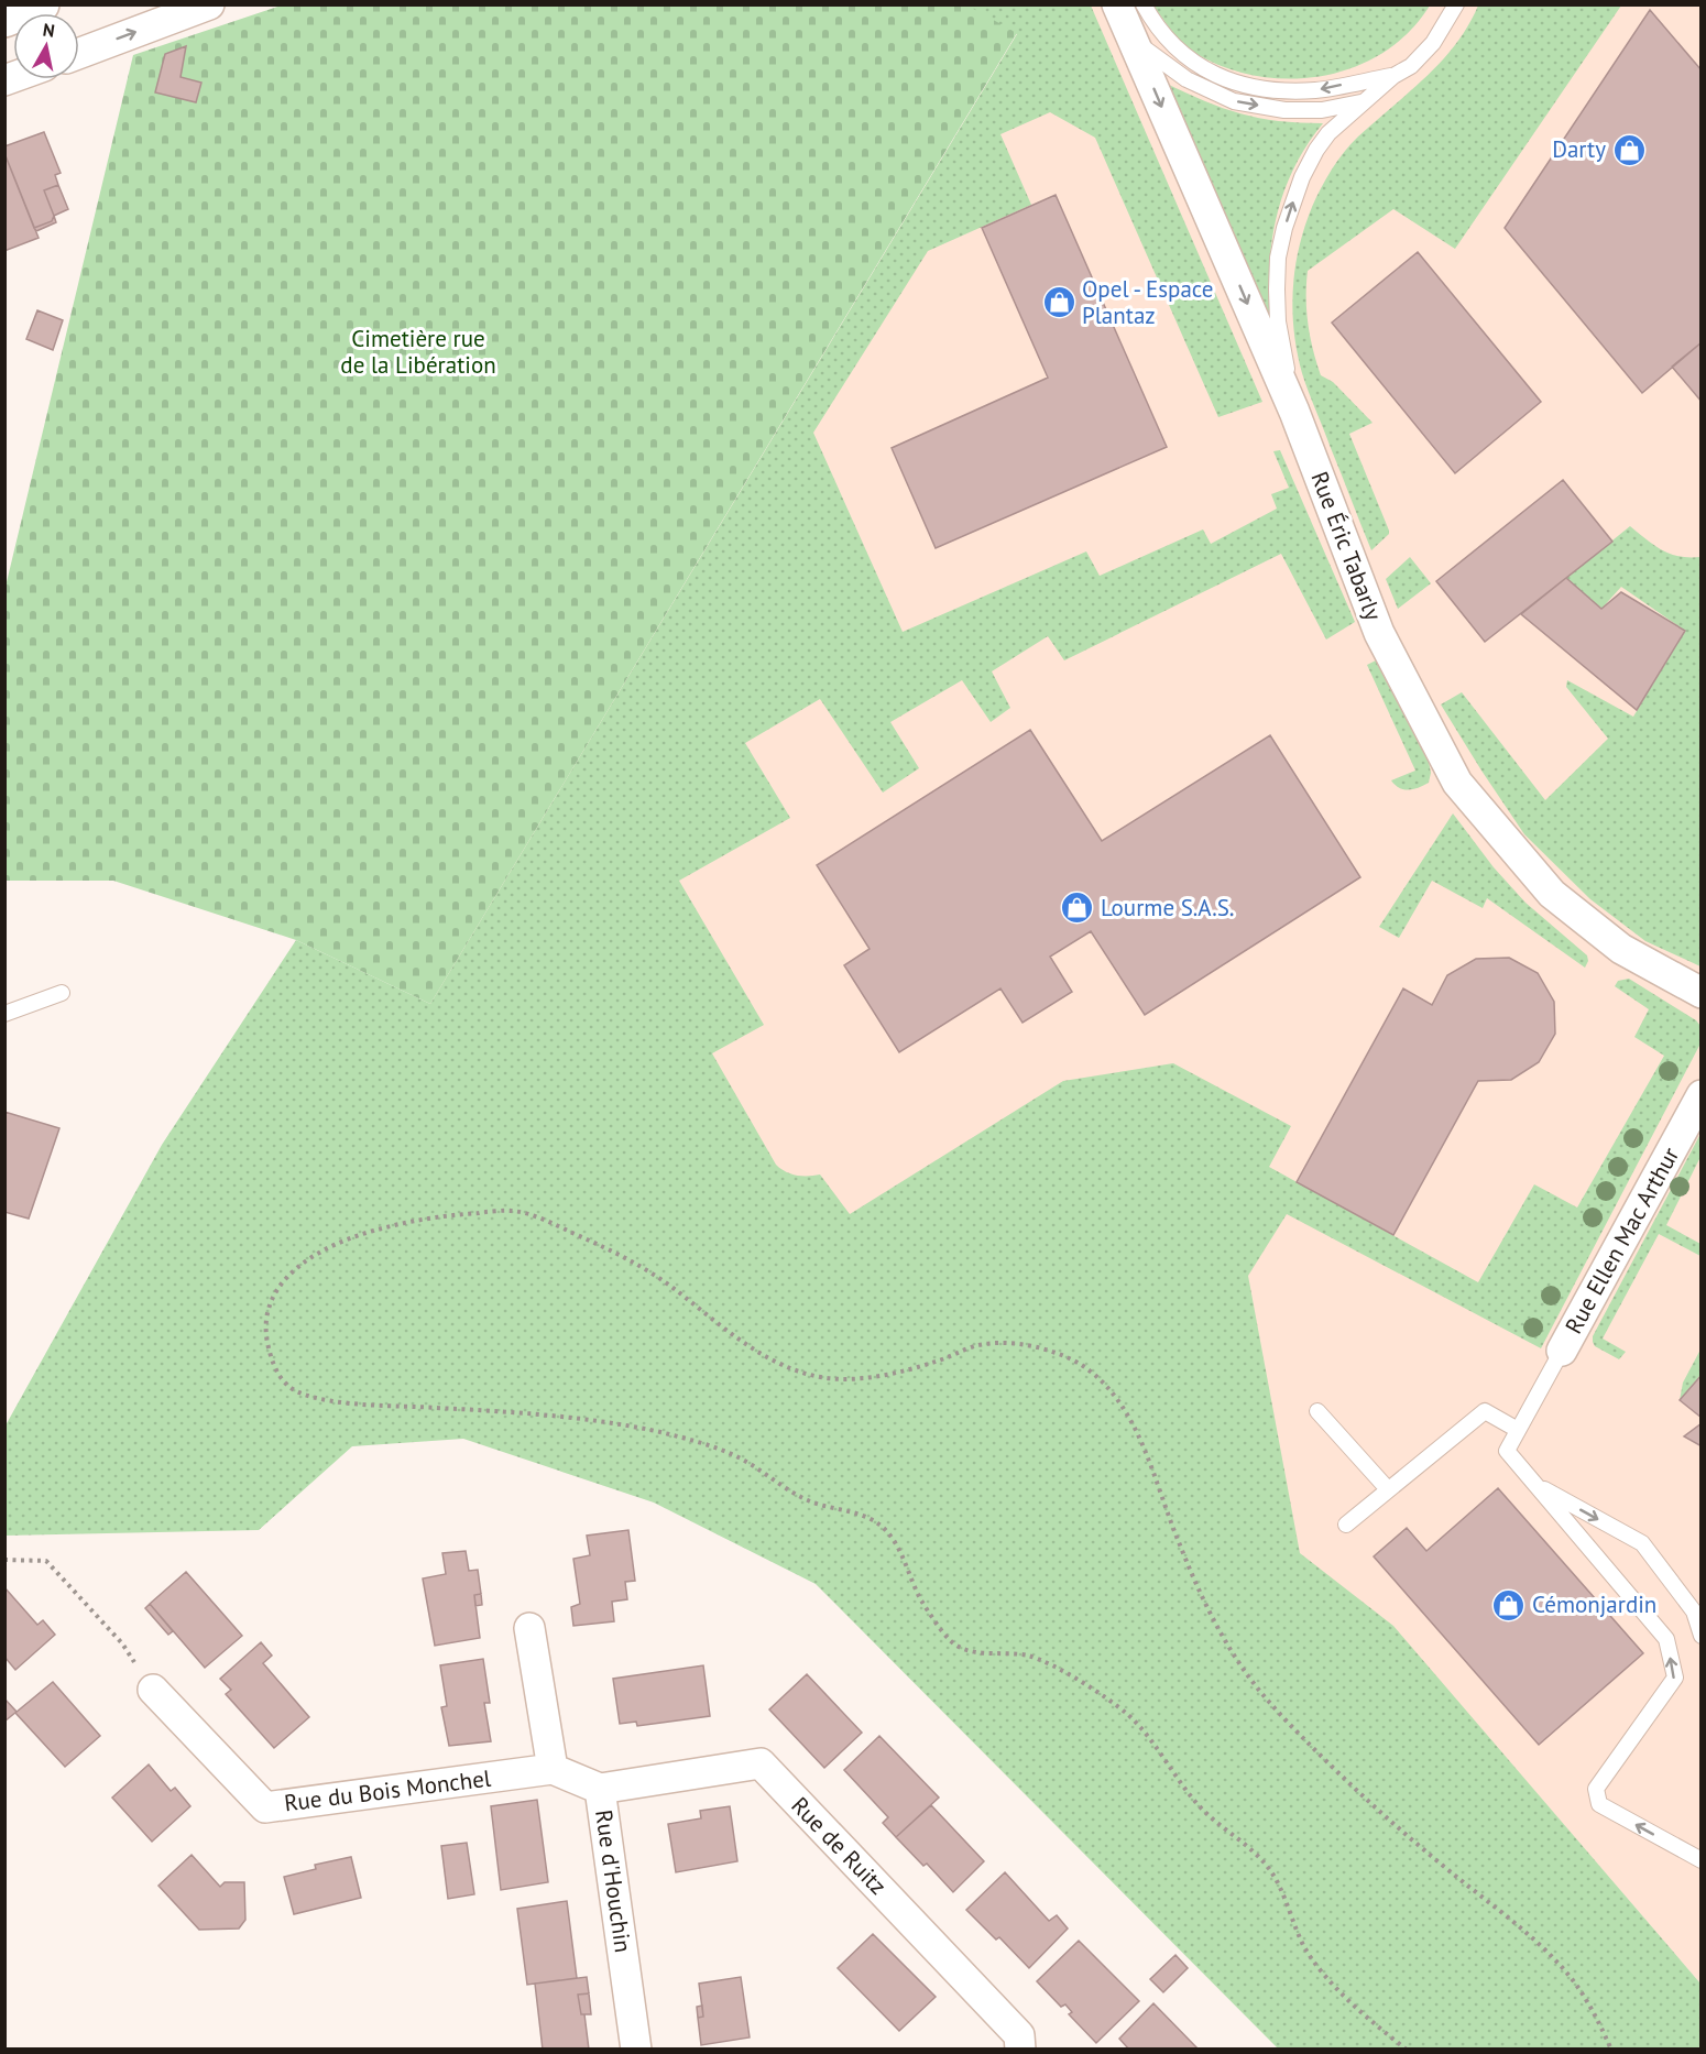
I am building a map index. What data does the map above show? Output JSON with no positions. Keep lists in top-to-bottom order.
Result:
{
  "streets": {
    "street": [
      "Rue Éric Tabarly",
      "Rue Ellen Mac Arthur",
      "Rue du Bois Monchel",
      "Rue de Ruitz",
      "Rue d'Houchin"
    ]
  },
  "crossings": [
    ["Rue du Bois Monchel", "Rue d'Houchin"],
    ["Rue de Ruitz", "Rue d'Houchin"]
  ],
  "parks": ["Cimetière rue de la Libération"],
  "places": {
    "shop": [
      "Darty",
      "Opel - Espace Plantaz",
      "Lourme S.A.S.",
      "Cémonjardin"
    ]
  },
  "north": "top"
}
